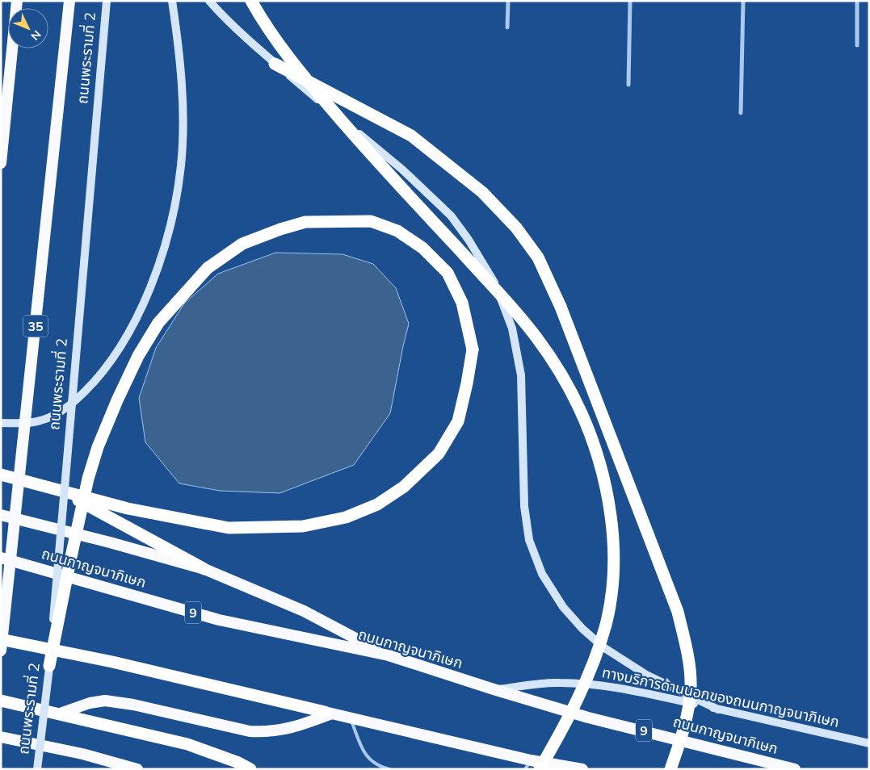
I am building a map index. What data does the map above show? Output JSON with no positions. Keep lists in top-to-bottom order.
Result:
{
  "streets": {
    "highway": [
      "ถนนพระรามที่ 2",
      "35",
      "ถนนกาญจนาภิเษก",
      "9"
    ],
    "main road": ["ทางบริการด้านนอกของถนนกาญจนาภิเษก"]
  },
  "crossings": [
    ["ถนนกาญจนาภิเษก", "ทางบริการด้านนอกของถนนกาญจนาภิเษก"]
  ],
  "north": "bottom right"
}
